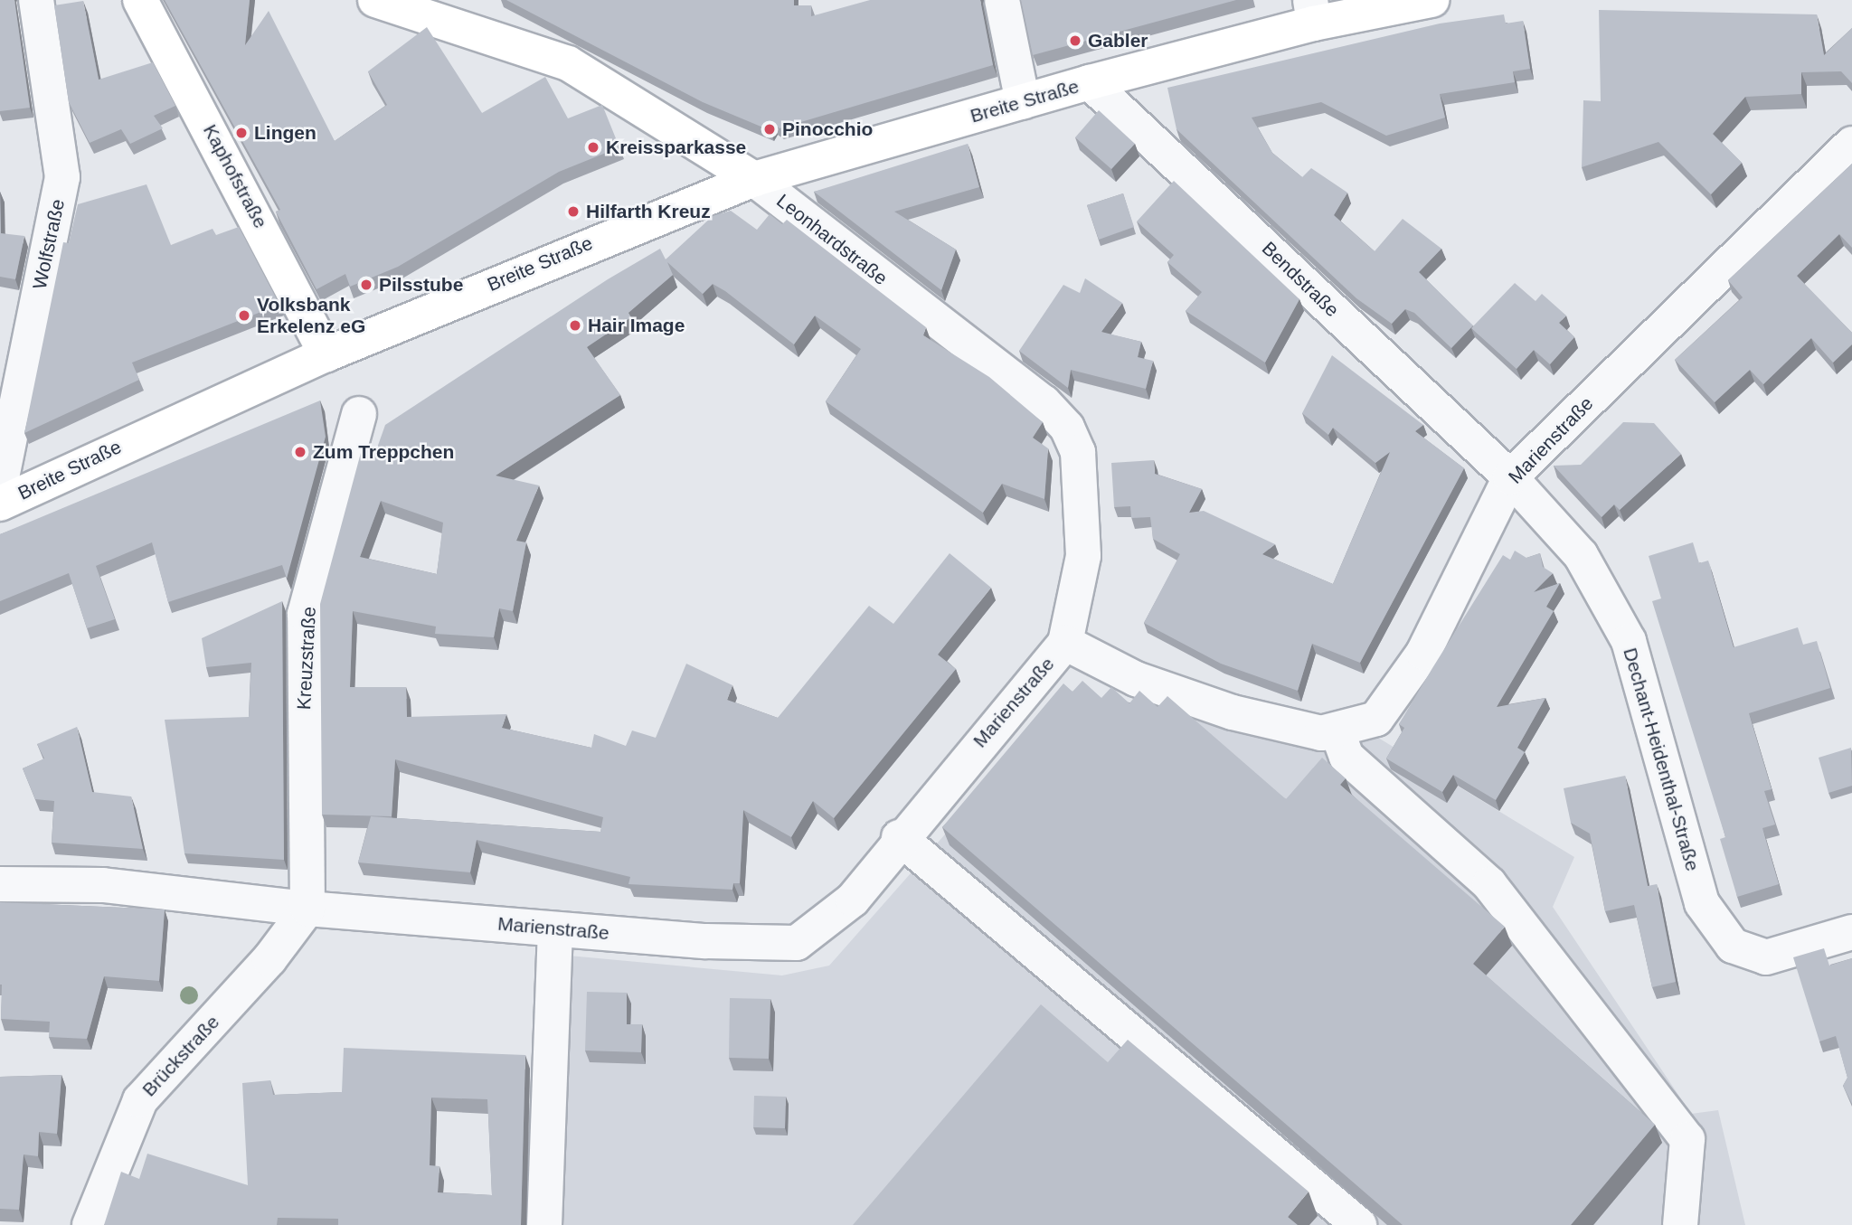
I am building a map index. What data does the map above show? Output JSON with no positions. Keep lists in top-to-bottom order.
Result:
{
  "streets": {
    "main road": ["Breite Straße", "Kaphofstraße", "Leonhardstraße"],
    "street": [
      "Wolfstraße",
      "Bendstraße",
      "Marienstraße",
      "Kreuzstraße",
      "Dechant-Heidenthal-Straße",
      "Brückstraße"
    ]
  },
  "crossings": [
    ["Breite Straße", "Kaphofstraße"],
    ["Breite Straße", "Leonhardstraße"],
    ["Breite Straße", "Bendstraße"],
    ["Leonhardstraße", "Marienstraße"],
    ["Bendstraße", "Marienstraße"],
    ["Bendstraße", "Dechant-Heidenthal-Straße"],
    ["Marienstraße", "Kreuzstraße"],
    ["Marienstraße", "Dechant-Heidenthal-Straße"],
    ["Marienstraße", "Brückstraße"],
    ["Kreuzstraße", "Brückstraße"]
  ],
  "places": [
    "Gabler",
    "Pinocchio",
    "Lingen",
    "Kreissparkasse",
    "Hilfarth Kreuz",
    "Pilsstube",
    "Volksbank Erkelenz eG",
    "Hair Image",
    "Zum Treppchen"
  ]
}
